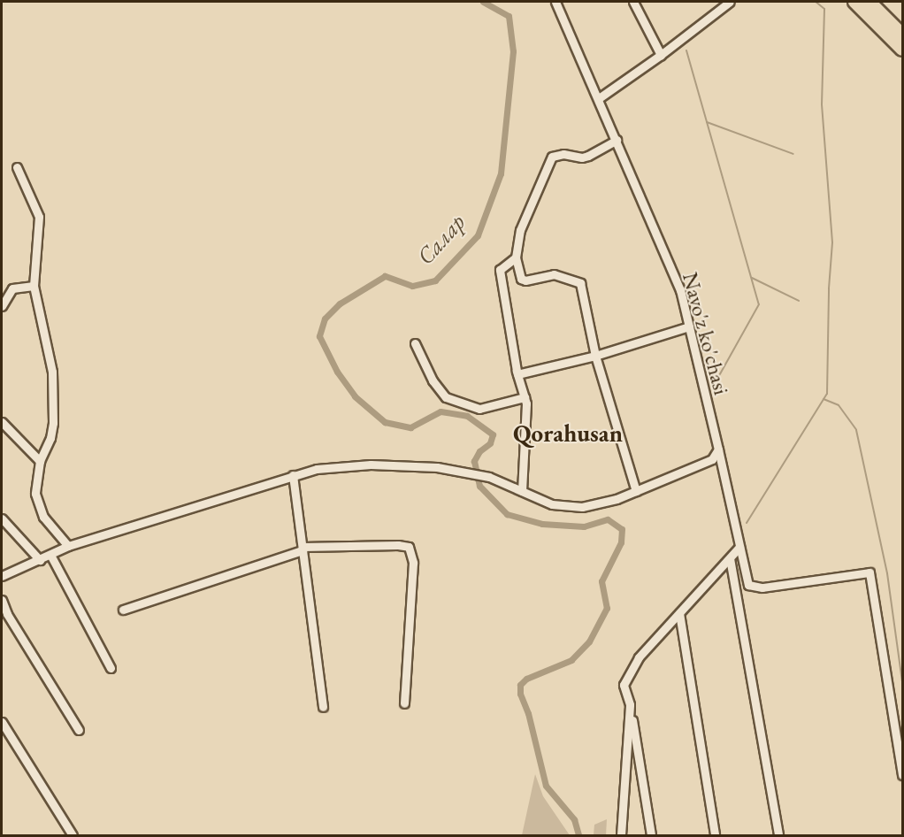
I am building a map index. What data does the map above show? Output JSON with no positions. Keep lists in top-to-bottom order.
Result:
{
  "streets": {
    "street": ["Navo'z ko'chasi"]
  },
  "districts": ["Qorahusan"],
  "water": ["Салар"]
}
